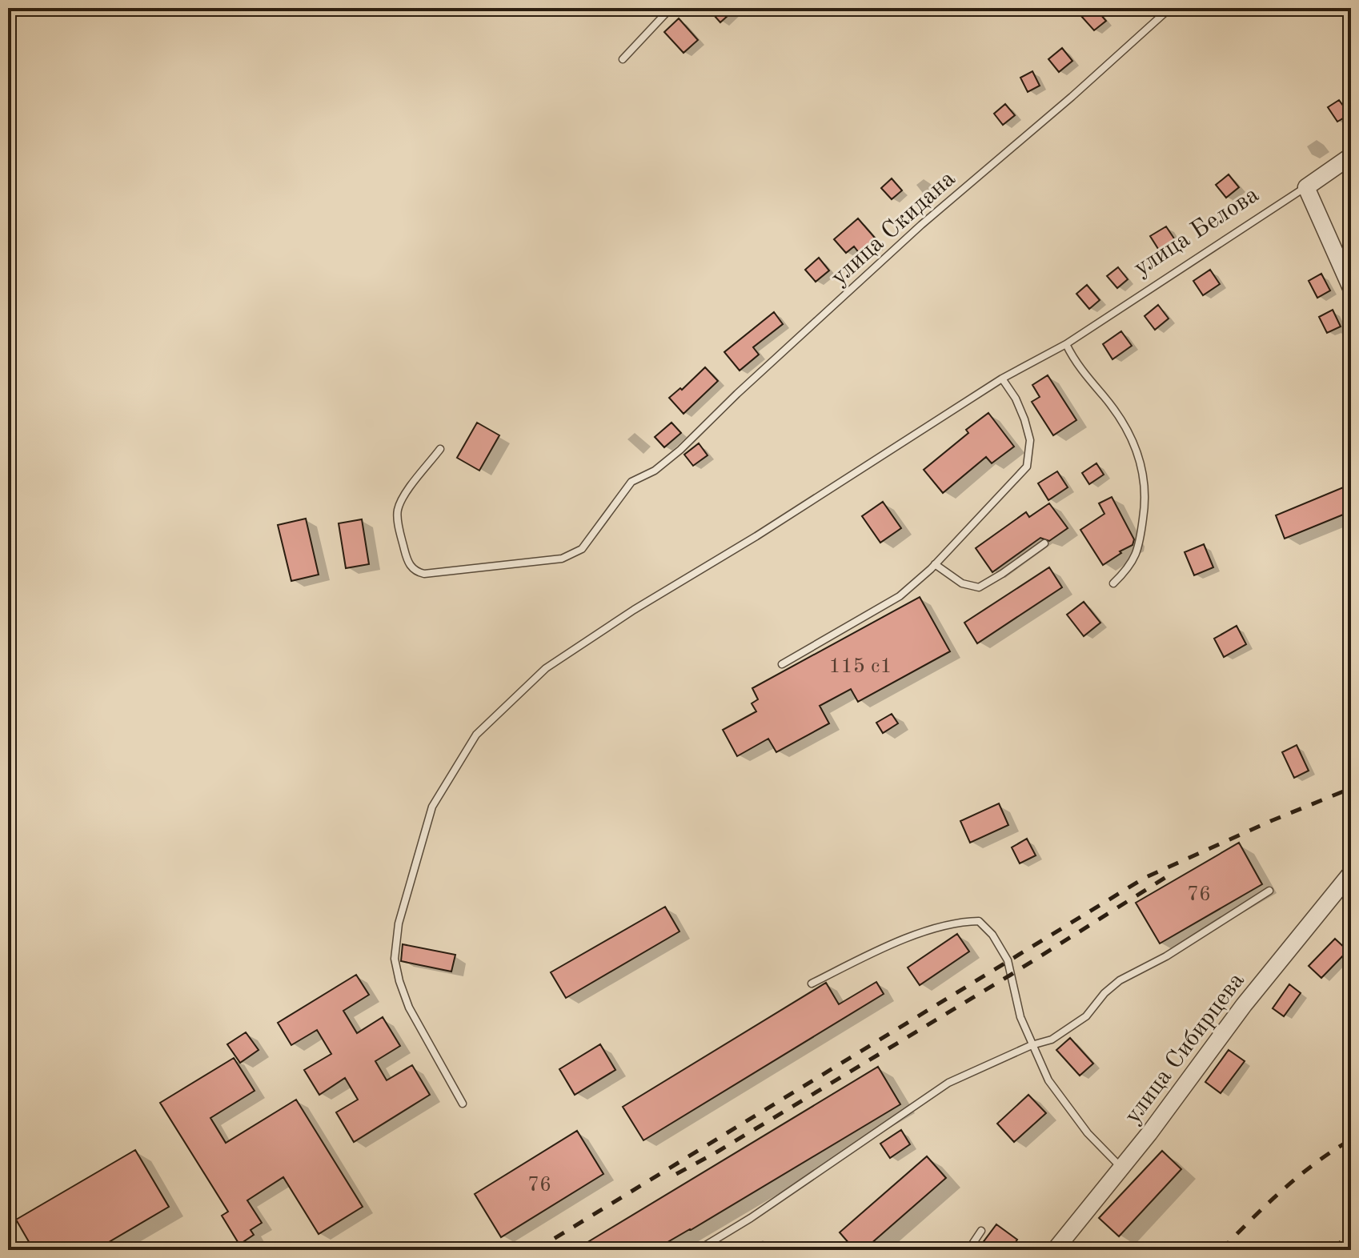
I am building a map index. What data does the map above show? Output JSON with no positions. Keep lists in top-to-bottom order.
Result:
{
  "streets": {
    "street": ["улица Белова", "улица Сибирцева"],
    "lane": ["улица Скидана"]
  },
  "house_numbers": ["115 с1", "76", "76"]
}
